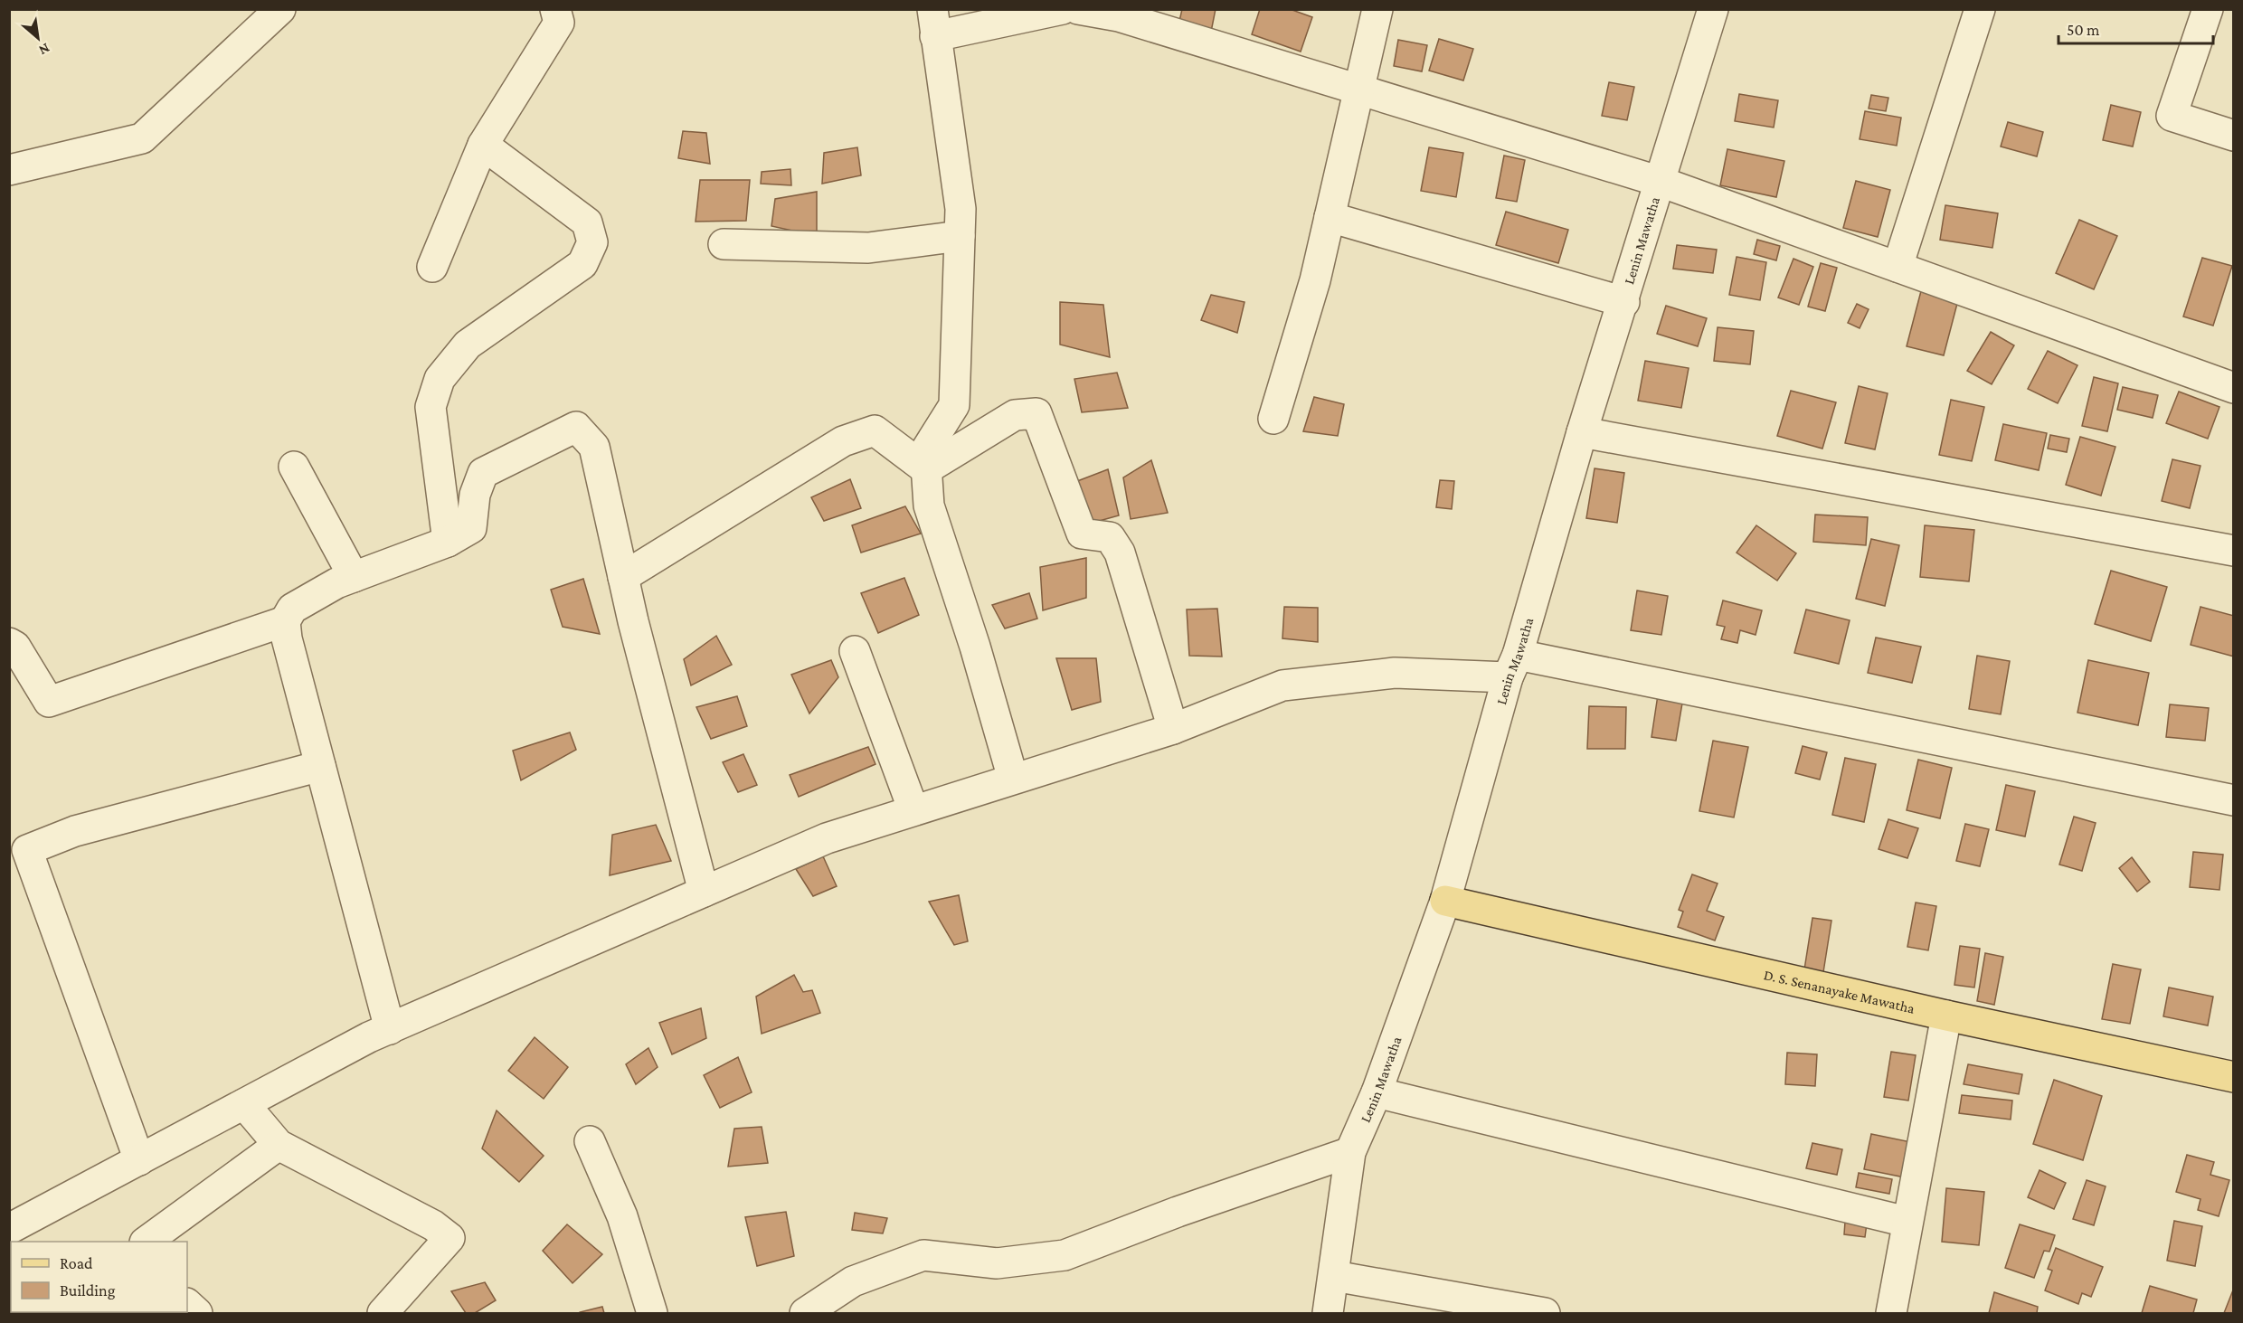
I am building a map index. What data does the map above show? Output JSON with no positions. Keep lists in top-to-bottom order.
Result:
{
  "streets": {
    "main road": ["D. S. Senanayake Mawatha"],
    "street": ["Lenin Mawatha"]
  },
  "crossings": [
    ["Lenin Mawatha", "D. S. Senanayake Mawatha"]
  ],
  "legend": ["Road", "Building"],
  "scale_bar": "50 m",
  "north": "bottom right"
}
